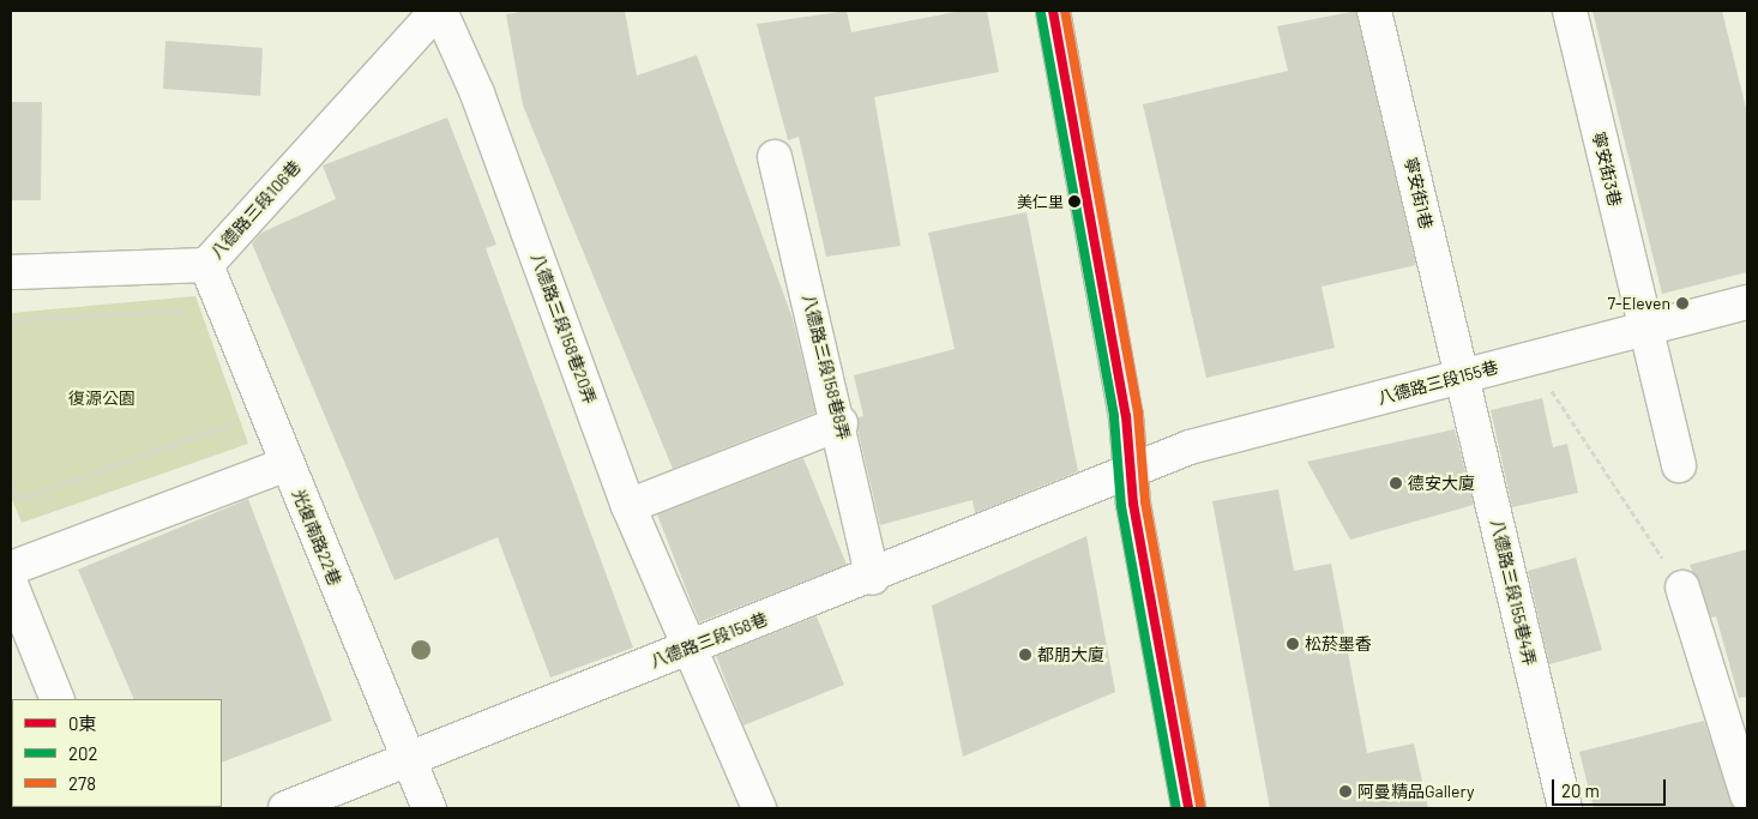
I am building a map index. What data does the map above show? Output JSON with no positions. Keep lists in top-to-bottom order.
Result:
{
  "streets": {
    "street": [
      "寧安街3巷",
      "寧安街1巷",
      "八德路三段106巷",
      "八德路三段158巷20弄",
      "八德路三段158巷8弄",
      "八德路三段155巷",
      "光復南路22巷",
      "八德路三段155巷4弄",
      "八德路三段158巷"
    ]
  },
  "crossings": [
    ["寧安街3巷", "八德路三段155巷"],
    ["寧安街1巷", "八德路三段155巷"],
    ["寧安街1巷", "八德路三段155巷4弄"],
    ["八德路三段106巷", "八德路三段158巷20弄"],
    ["八德路三段106巷", "光復南路22巷"],
    ["八德路三段158巷20弄", "八德路三段158巷"],
    ["八德路三段158巷8弄", "八德路三段158巷"],
    ["八德路三段155巷", "八德路三段155巷4弄"],
    ["八德路三段155巷", "八德路三段158巷"],
    ["光復南路22巷", "八德路三段158巷"]
  ],
  "parks": ["復源公園"],
  "places": [
    "美仁里",
    "7-Eleven",
    "德安大廈",
    "松菸墨香",
    "都朋大廈",
    "阿曼精品Gallery"
  ],
  "lines": ["transit line 0東", "transit line 278", "transit line 202"],
  "legend": ["0東", "202", "278"],
  "scale_bar": "20 m"
}
